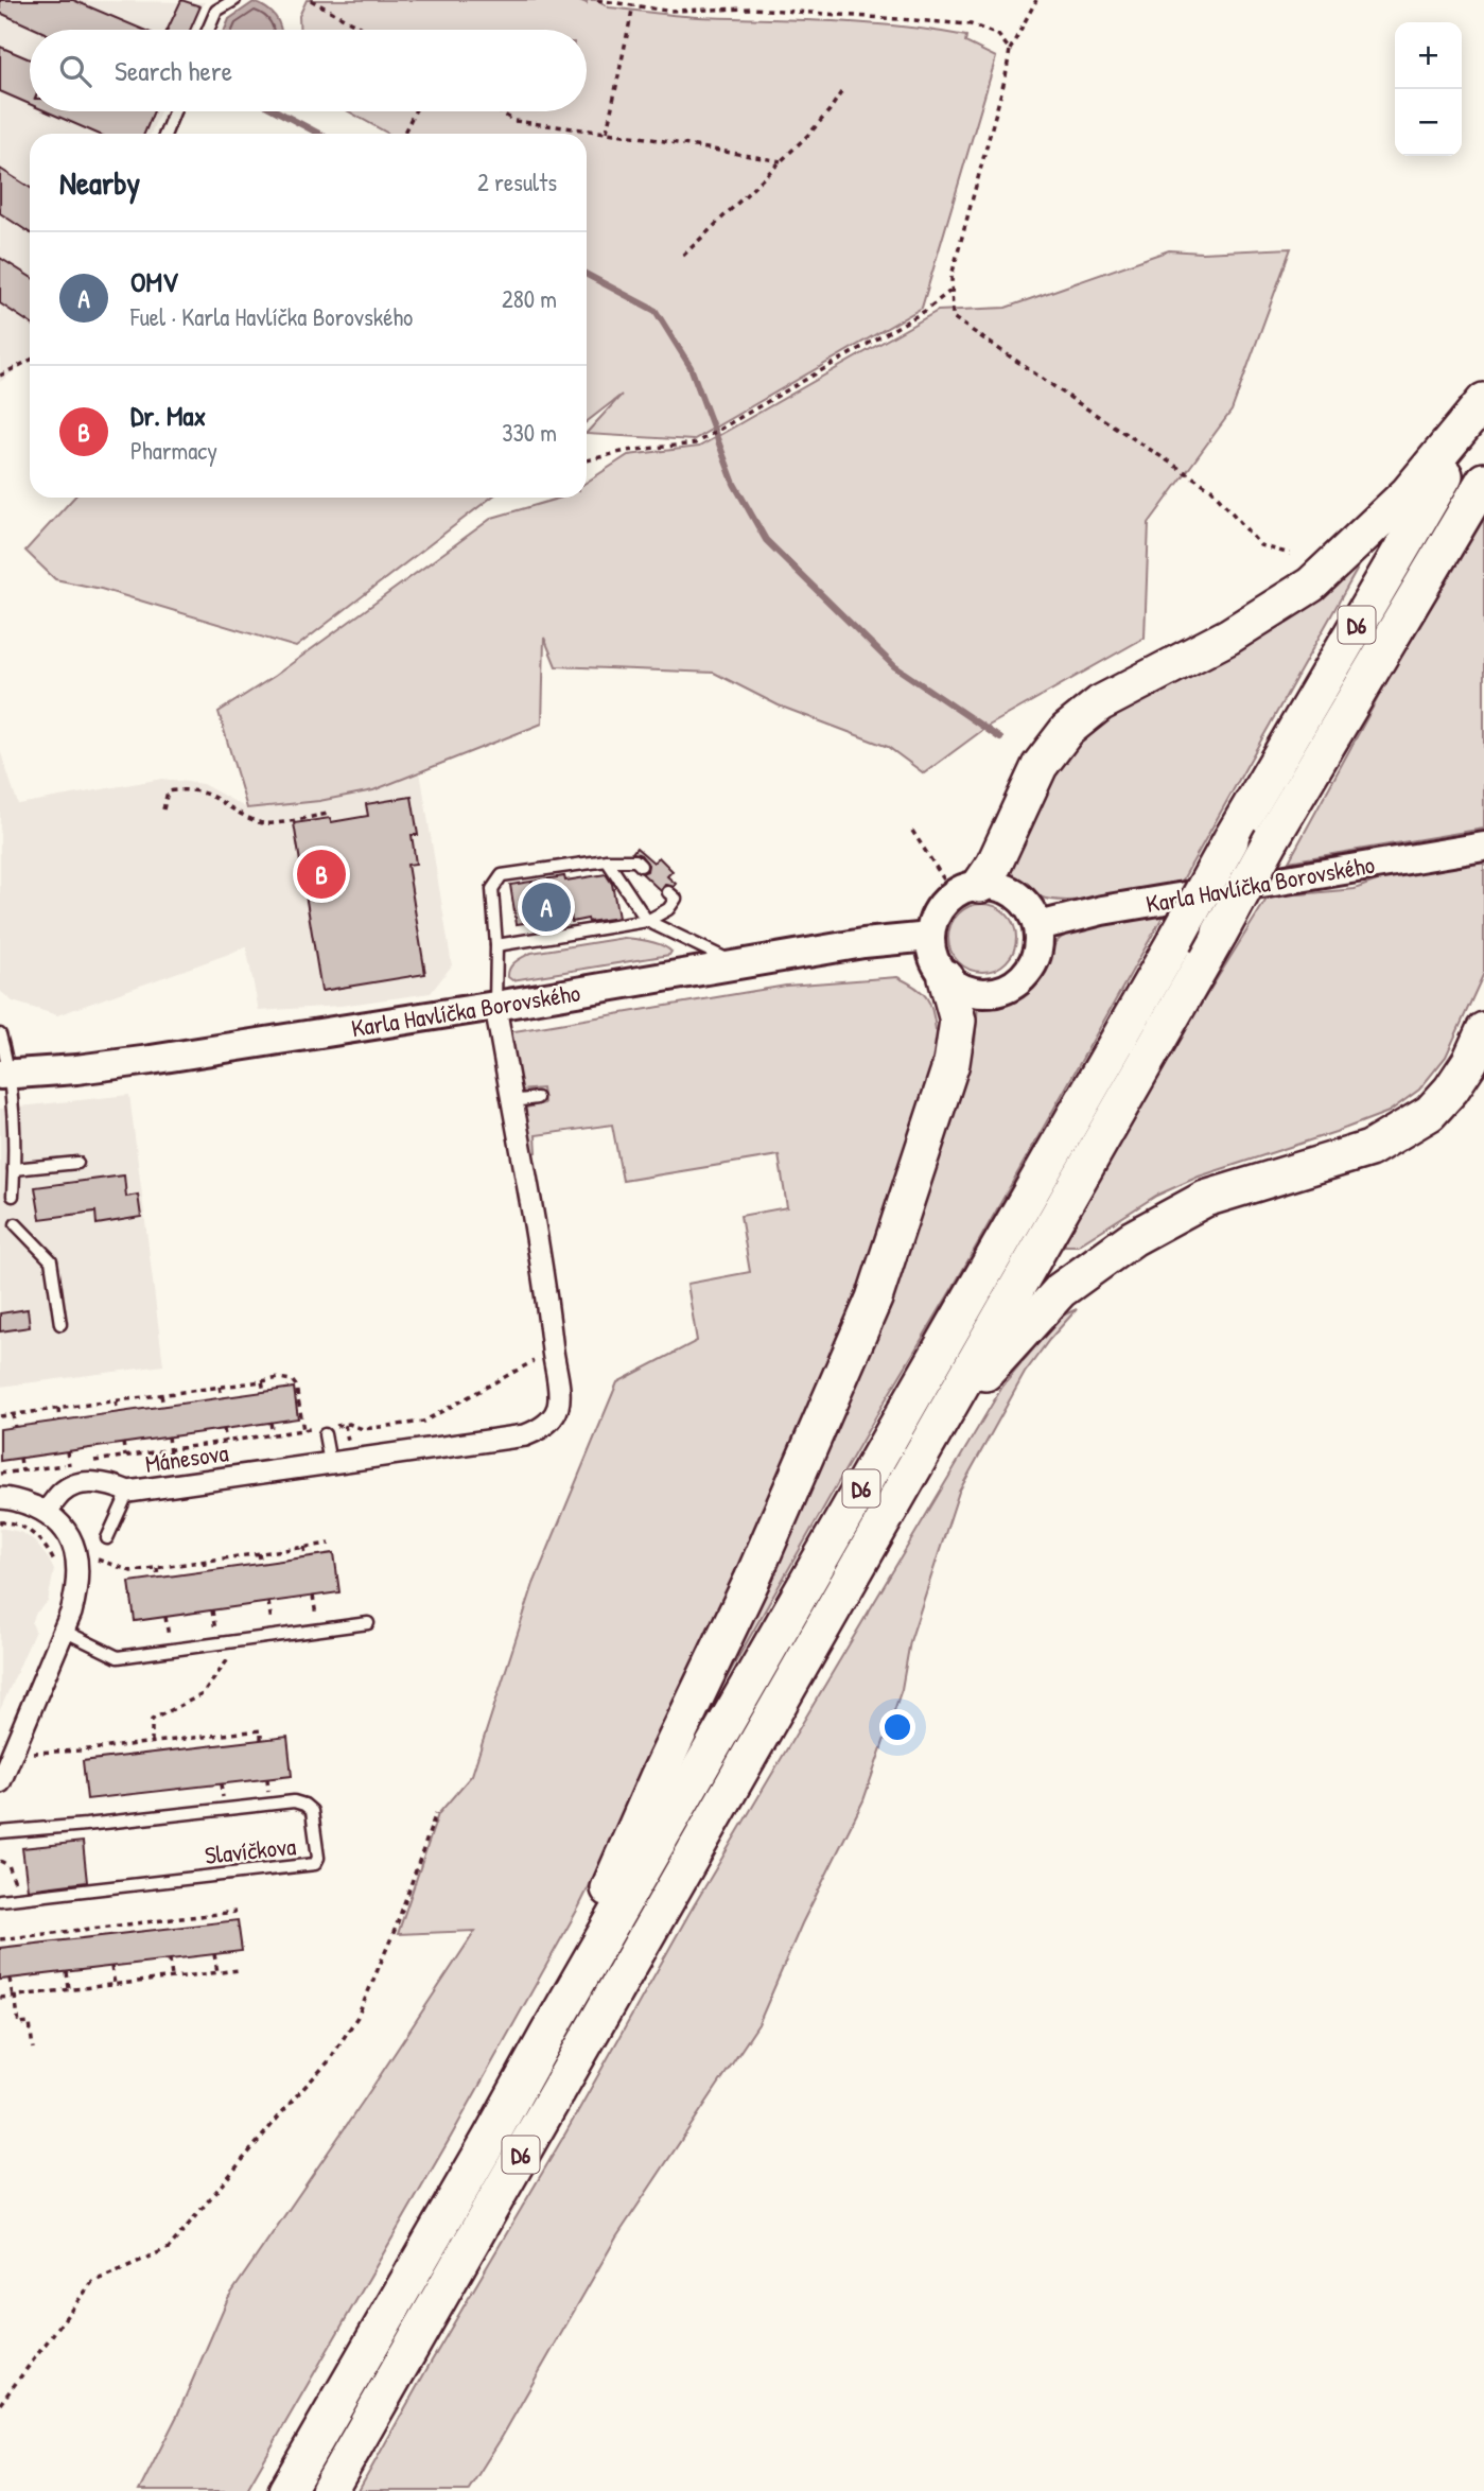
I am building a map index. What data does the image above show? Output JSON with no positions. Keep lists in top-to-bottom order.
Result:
{
  "streets": {
    "highway": ["D6"],
    "street": ["Karla Havlíčka Borovského", "Mánesova"],
    "lane": ["Slavíčkova"]
  },
  "crossings": [
    ["Karla Havlíčka Borovského", "Mánesova"]
  ],
  "page": {
    "map_buttons": ["+", "−"],
    "search": "Search here",
    "heading": ["Nearby", "2 results"],
    "list": [
      {
        "mark": "A",
        "name": "OMV",
        "note": "Fuel · Karla Havlíčka Borovského",
        "value": "280 m"
      },
      {
        "mark": "B",
        "name": "Dr. Max",
        "note": "Pharmacy",
        "value": "330 m"
      }
    ],
    "pins": ["B", "A"]
  }
}
